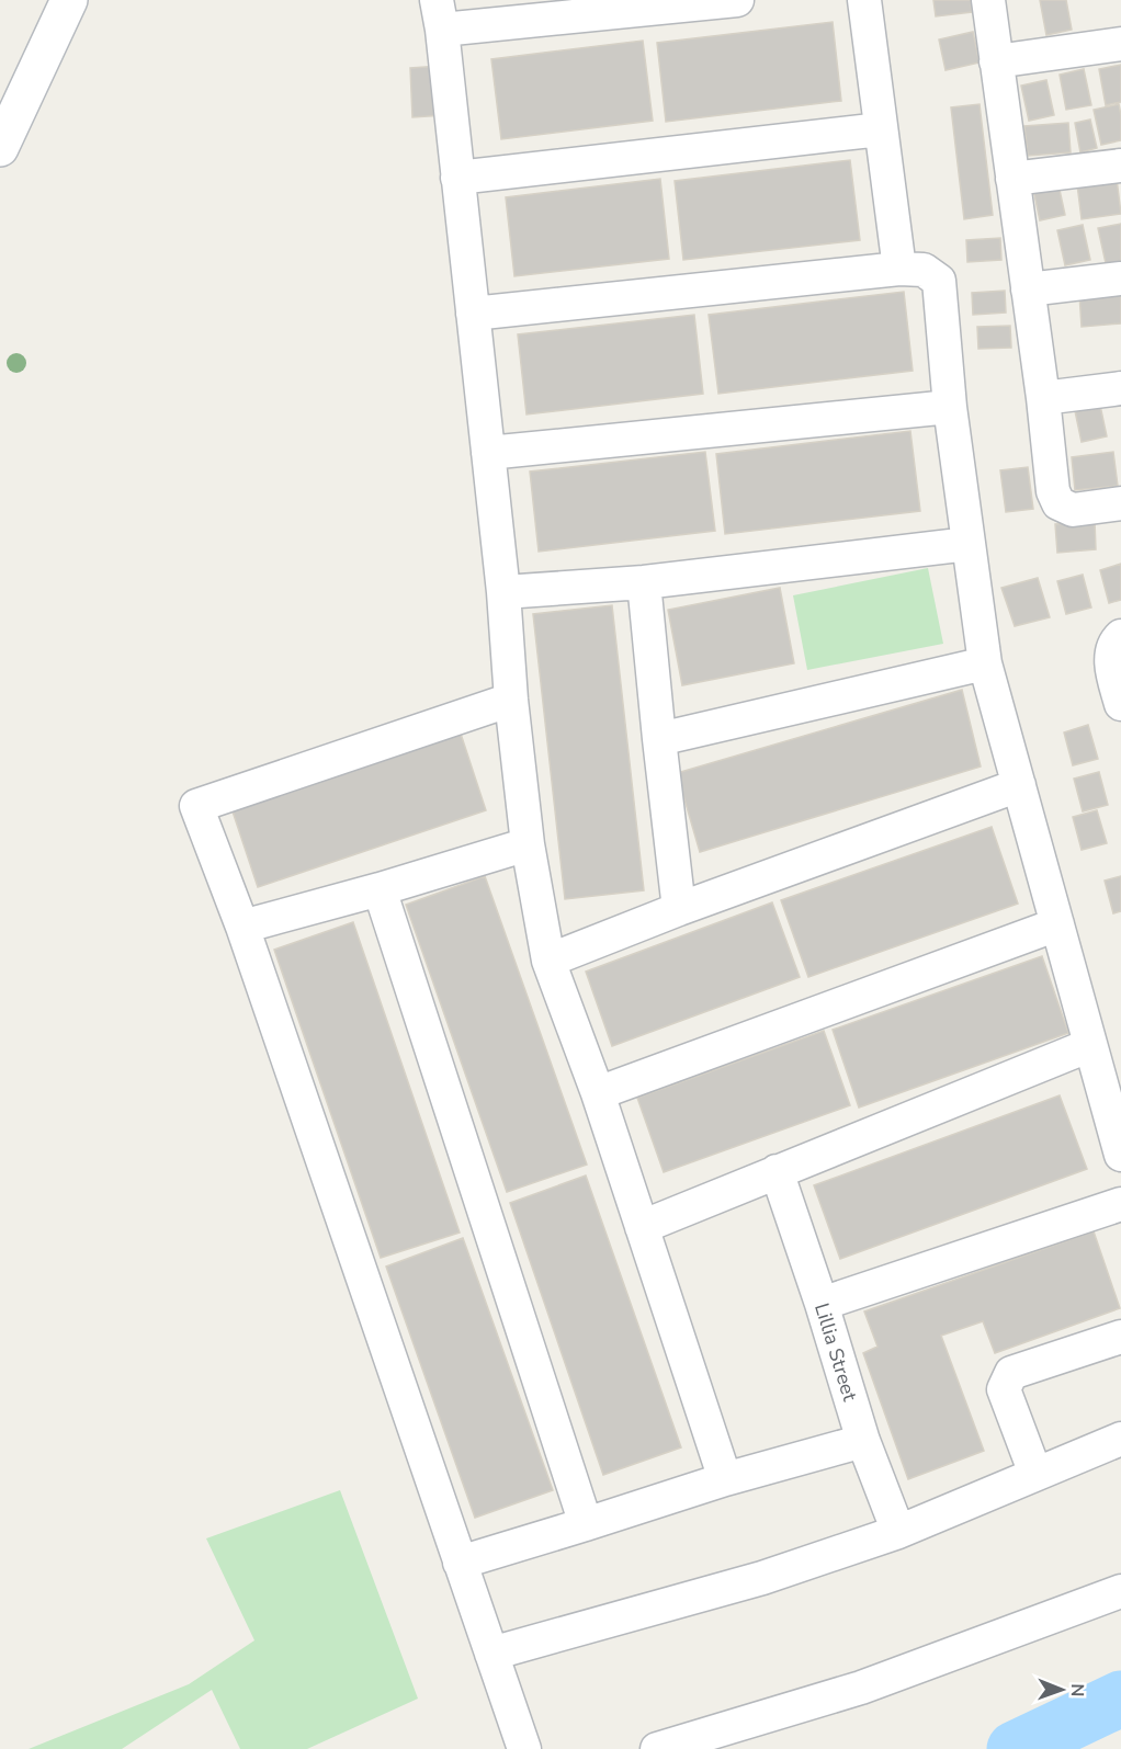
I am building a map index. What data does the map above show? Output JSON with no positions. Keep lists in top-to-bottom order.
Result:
{
  "streets": {
    "street": ["Lillia Street"]
  },
  "north": "right"
}
